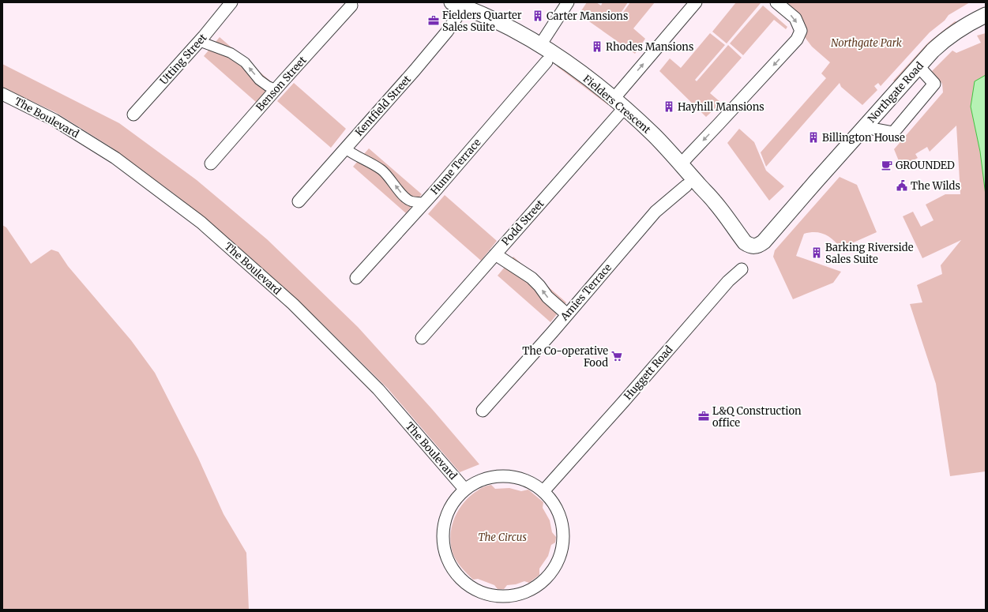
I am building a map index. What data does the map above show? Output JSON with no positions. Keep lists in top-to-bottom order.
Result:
{
  "streets": {
    "street": [
      "Utting Street",
      "Benson Street",
      "Northgate Road",
      "Fielders Crescent",
      "Kentfield Street",
      "The Boulevard",
      "Hume Terrace",
      "Podd Street",
      "Amies Terrace",
      "Huggett Road"
    ]
  },
  "crossings": [
    ["Northgate Road", "Fielders Crescent"],
    ["Fielders Crescent", "Kentfield Street"],
    ["Fielders Crescent", "Hume Terrace"],
    ["Fielders Crescent", "Podd Street"],
    ["Fielders Crescent", "Amies Terrace"]
  ],
  "parks": ["Northgate Park", "The Circus"],
  "places": {
    "building": [
      "Carter Mansions",
      "Rhodes Mansions",
      "Hayhill Mansions",
      "Billington House",
      "Barking Riverside Sales Suite"
    ],
    "office": ["Fielders Quarter Sales Suite", "L&Q Construction office"],
    "cafe": ["GROUNDED"],
    "public building": ["The Wilds"],
    "supermarket": ["The Co-operative Food"]
  }
}
